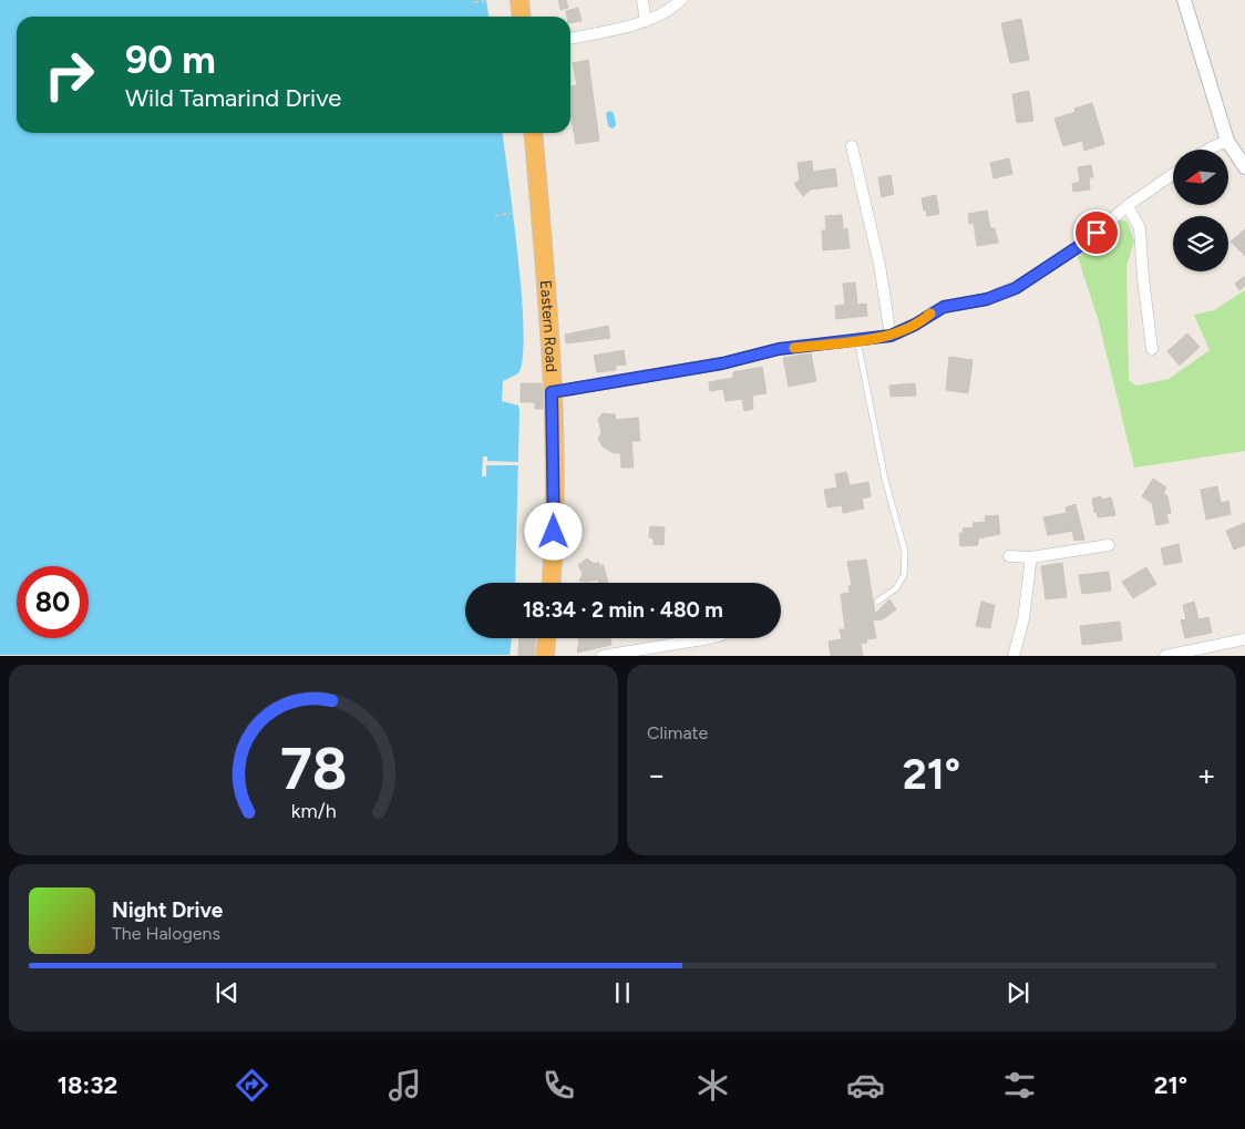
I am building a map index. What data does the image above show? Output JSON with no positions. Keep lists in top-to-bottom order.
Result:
{
  "streets": {
    "highway": ["Eastern Road"]
  },
  "north": "left",
  "page": {
    "turn": ["90 m", "Wild Tamarind Drive"],
    "limit": "80",
    "trip": "18:34 · 2 min · 480 m",
    "tile": "Climate",
    "heat": ["−", "21°", "+"],
    "song": ["Night Drive", "The Halogens"],
    "tabs": ["18:32", "21°"],
    "gauge": ["78", "km/h"]
  }
}
